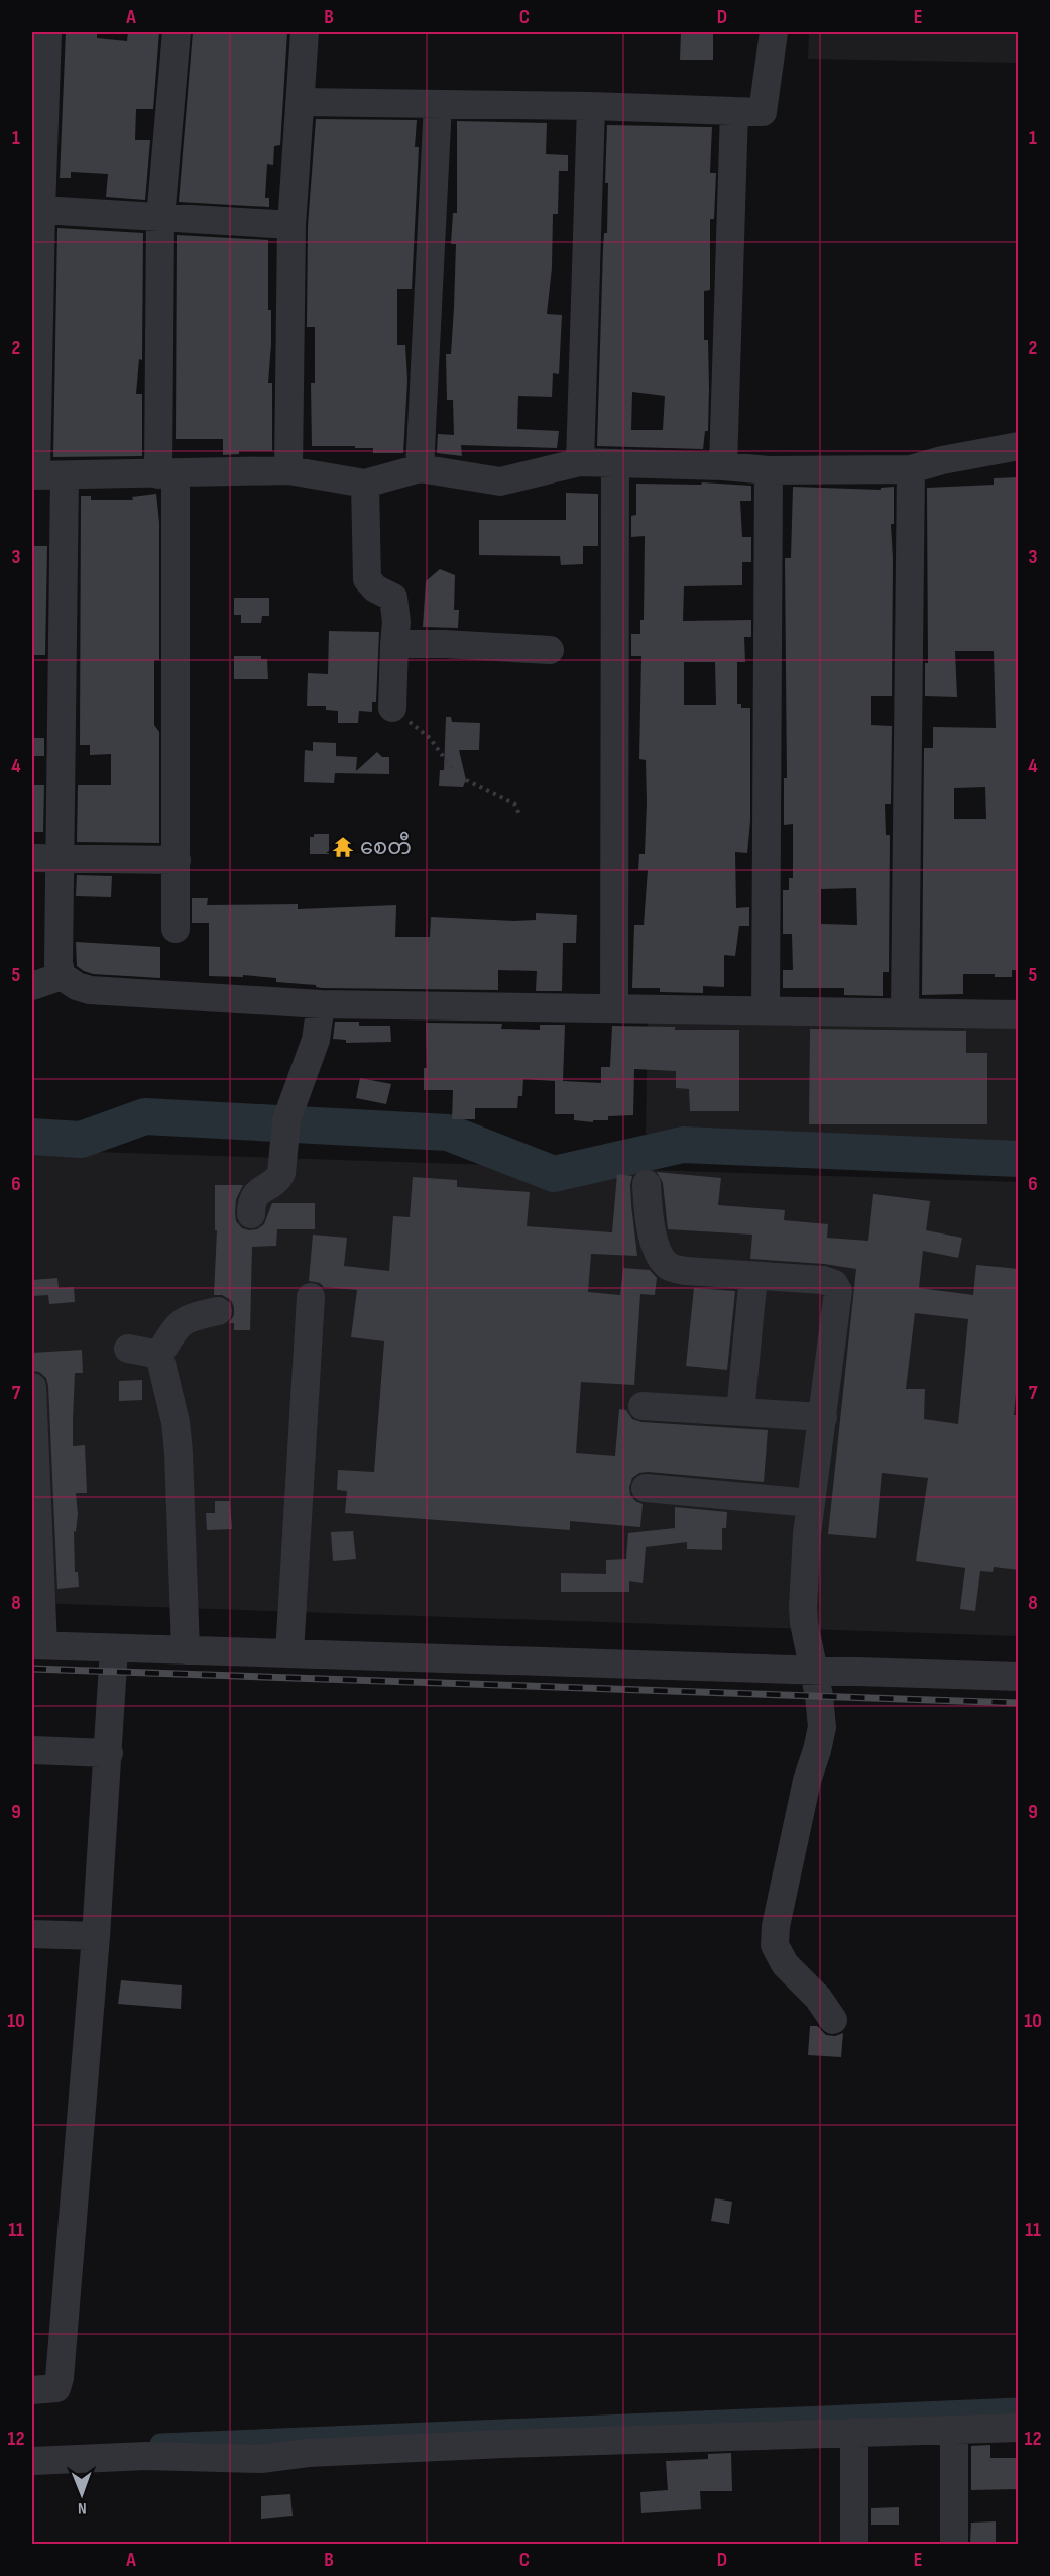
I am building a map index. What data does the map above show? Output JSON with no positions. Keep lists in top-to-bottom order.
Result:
{
  "places": {
    "temple": ["စေတီ"]
  },
  "north": "bottom",
  "grid": {
    "columns": [
      "A",
      "B",
      "C",
      "D",
      "E"
    ],
    "rows": [
      "1",
      "2",
      "3",
      "4",
      "5",
      "6",
      "7",
      "8",
      "9",
      "10",
      "11",
      "12"
    ]
  }
}
